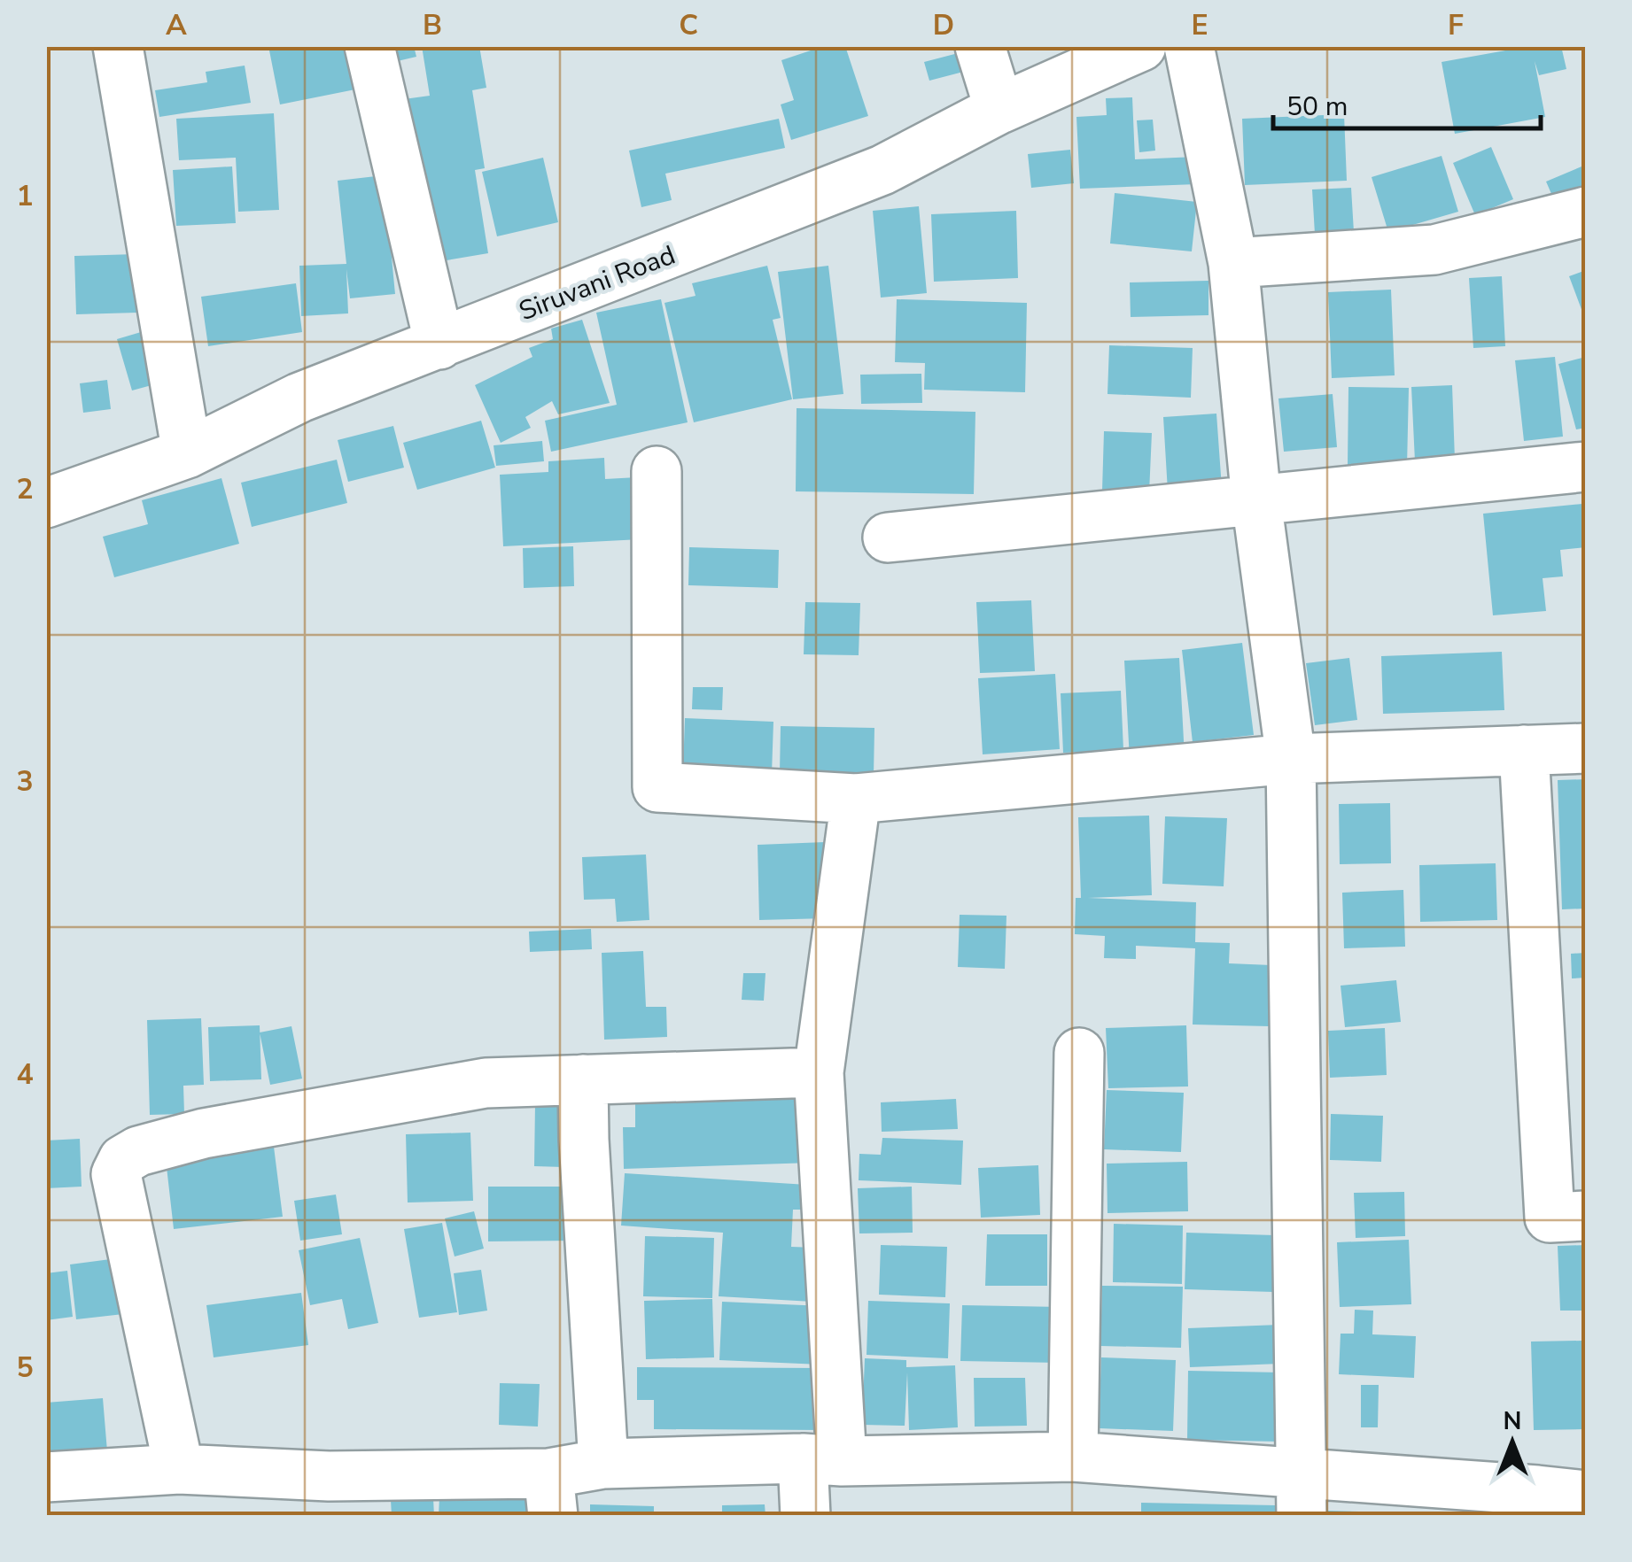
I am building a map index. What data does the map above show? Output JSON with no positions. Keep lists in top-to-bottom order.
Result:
{
  "streets": {
    "street": ["Siruvani Road"]
  },
  "scale_bar": "50 m",
  "north": "top",
  "grid": {
    "columns": [
      "A",
      "B",
      "C",
      "D",
      "E",
      "F"
    ],
    "rows": [
      "1",
      "2",
      "3",
      "4",
      "5"
    ]
  }
}
